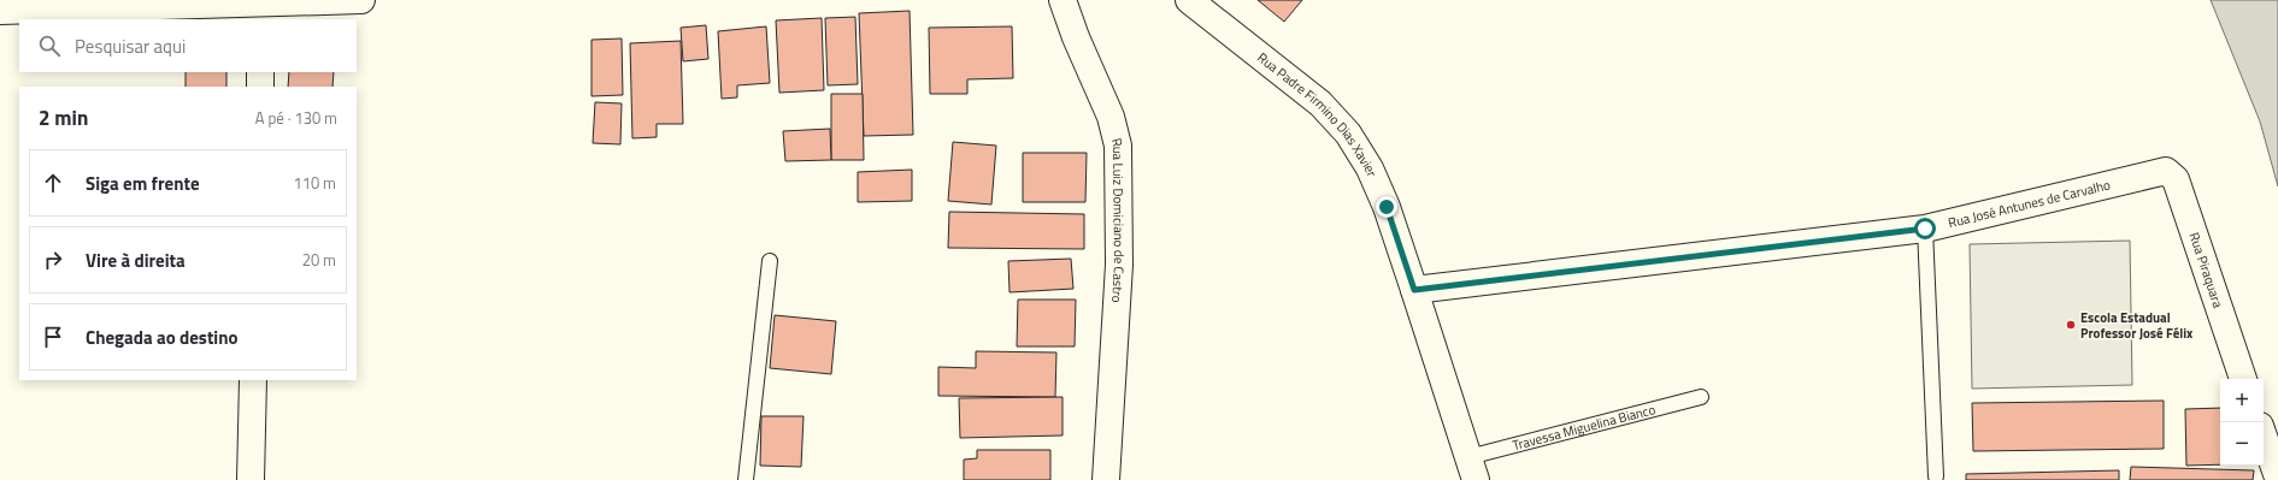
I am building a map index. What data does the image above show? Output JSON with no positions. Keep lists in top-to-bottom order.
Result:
{
  "streets": {
    "street": [
      "Rua Padre Firmino Dias Xavier",
      "Rua José Antunes de Carvalho",
      "Rua Luiz Domiciano de Castro",
      "Rua Piraquara"
    ],
    "lane": ["Travessa Miguelina Bianco"]
  },
  "crossings": [
    ["Rua Padre Firmino Dias Xavier", "Rua José Antunes de Carvalho"],
    ["Rua Padre Firmino Dias Xavier", "Travessa Miguelina Bianco"],
    ["Rua José Antunes de Carvalho", "Rua Piraquara"]
  ],
  "places": ["Escola Estadual Professor José Félix"],
  "page": {
    "search": "Pesquisar aqui",
    "heading": ["2 min", "A pé · 130 m"],
    "list": [
      ["Siga em frente", "110 m"],
      ["Vire à direita", "20 m"],
      "Chegada ao destino"
    ],
    "map_buttons": ["+", "−"]
  }
}
